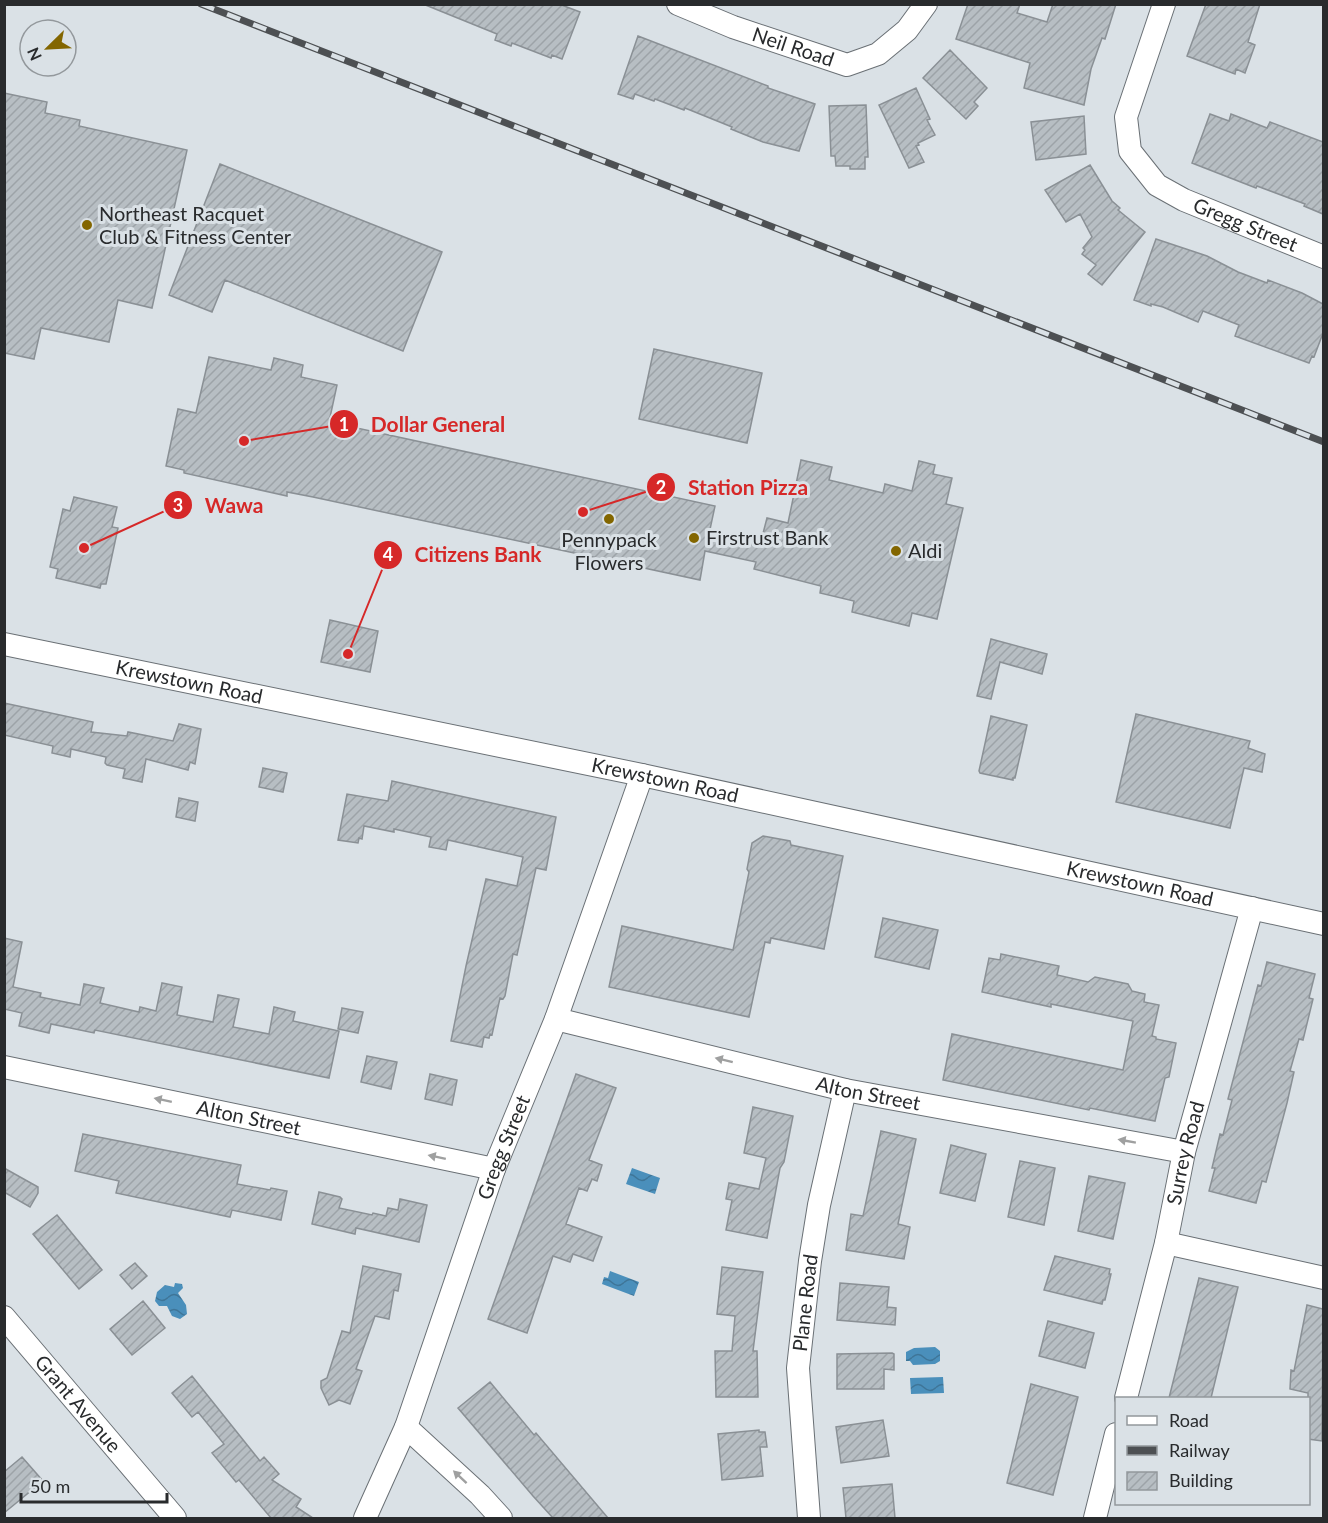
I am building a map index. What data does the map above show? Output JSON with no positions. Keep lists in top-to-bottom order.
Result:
{
  "streets": {
    "street": [
      "Neil Road",
      "Gregg Street",
      "Krewstown Road",
      "Alton Street",
      "Surrey Road",
      "Plane Road",
      "Grant Avenue"
    ]
  },
  "crossings": [
    ["Gregg Street", "Krewstown Road"],
    ["Gregg Street", "Alton Street"],
    ["Krewstown Road", "Surrey Road"],
    ["Alton Street", "Surrey Road"],
    ["Alton Street", "Plane Road"]
  ],
  "one_way": ["Alton Street"],
  "places": [
    "Northeast Racquet Club & Fitness Center",
    "Dollar General",
    "Station Pizza",
    "Pennypack Flowers",
    "Firstrust Bank",
    "Wawa",
    "Aldi",
    "Citizens Bank"
  ],
  "legend": ["Road", "Railway", "Building"],
  "scale_bar": "50 m",
  "north": "bottom left"
}
